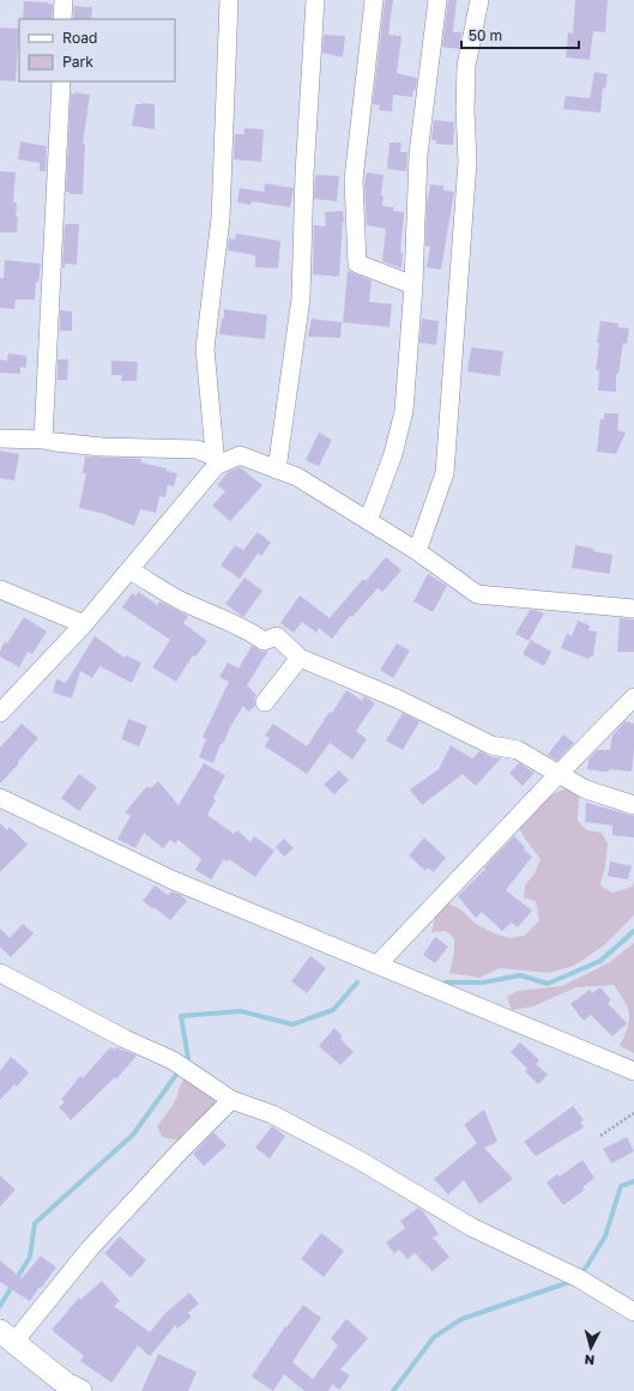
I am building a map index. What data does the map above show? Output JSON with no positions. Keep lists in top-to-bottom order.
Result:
{
  "legend": ["Road", "Park"],
  "scale_bar": "50 m",
  "north": "bottom"
}
